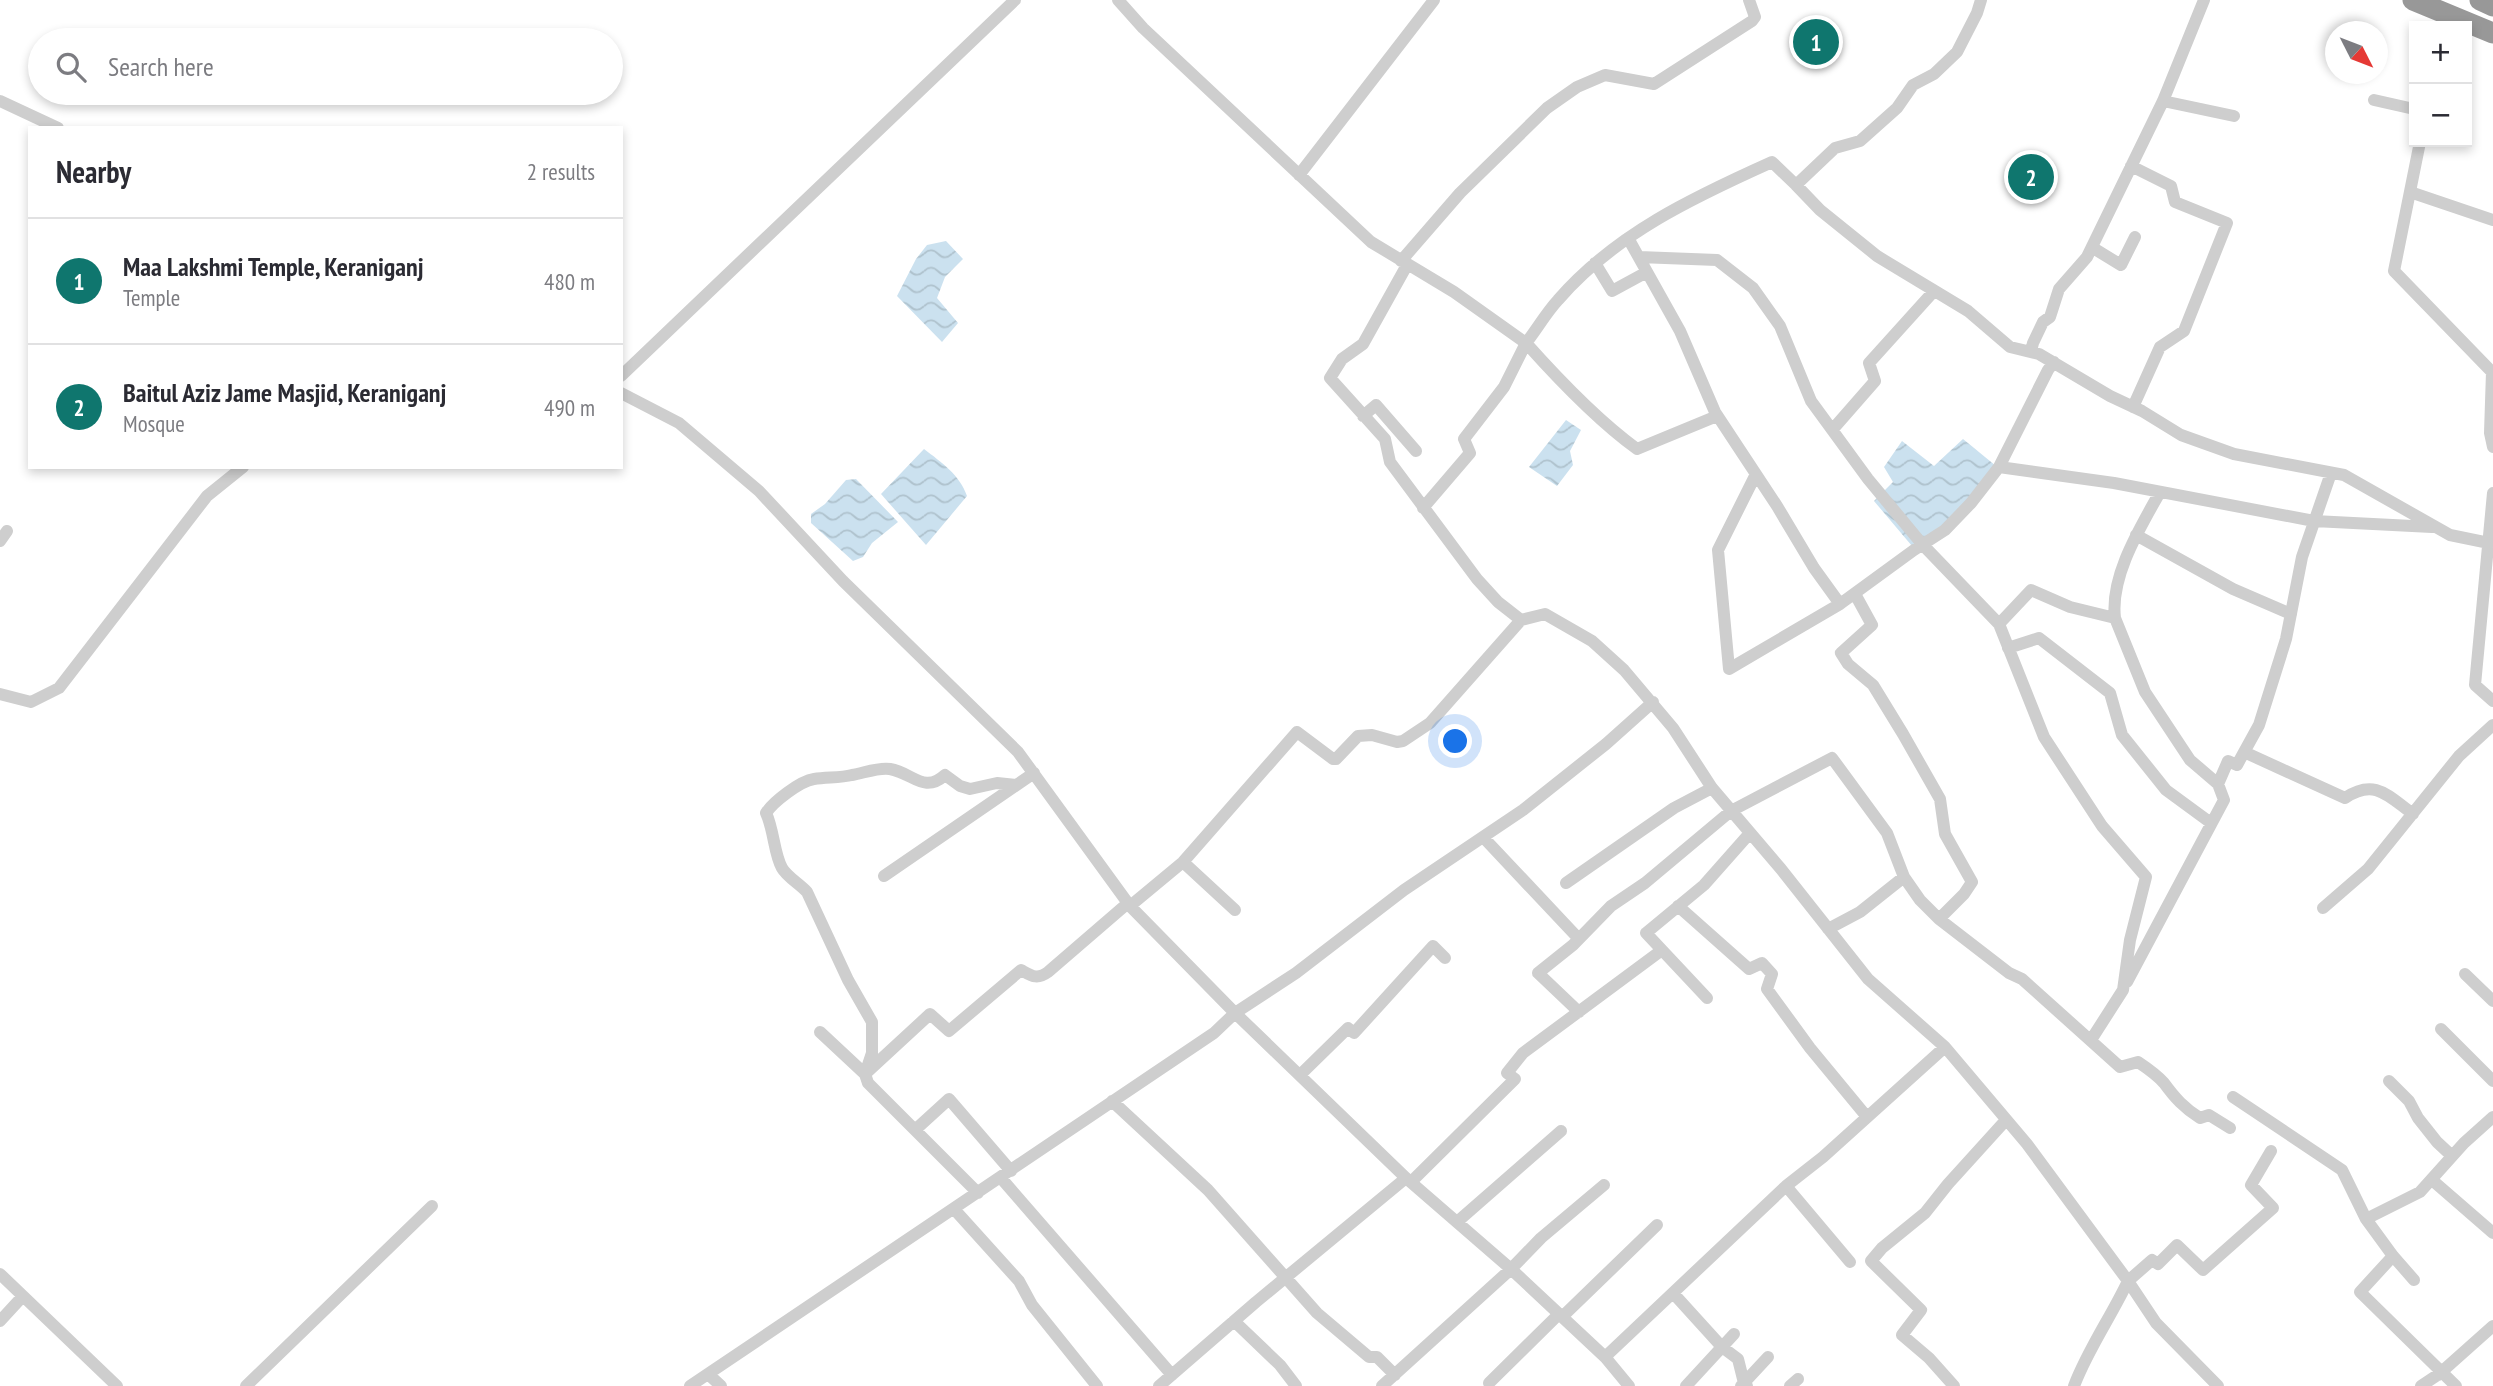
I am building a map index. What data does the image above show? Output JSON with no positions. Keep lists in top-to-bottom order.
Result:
{
  "north": "bottom right",
  "page": {
    "pins": ["1", "2"],
    "map_buttons": ["+", "−"],
    "search": "Search here",
    "heading": ["Nearby", "2 results"],
    "list": [
      {
        "mark": "1",
        "name": "Maa Lakshmi Temple, Keraniganj",
        "note": "Temple",
        "value": "480 m"
      },
      {
        "mark": "2",
        "name": "Baitul Aziz Jame Masjid, Keraniganj",
        "note": "Mosque",
        "value": "490 m"
      }
    ]
  }
}
